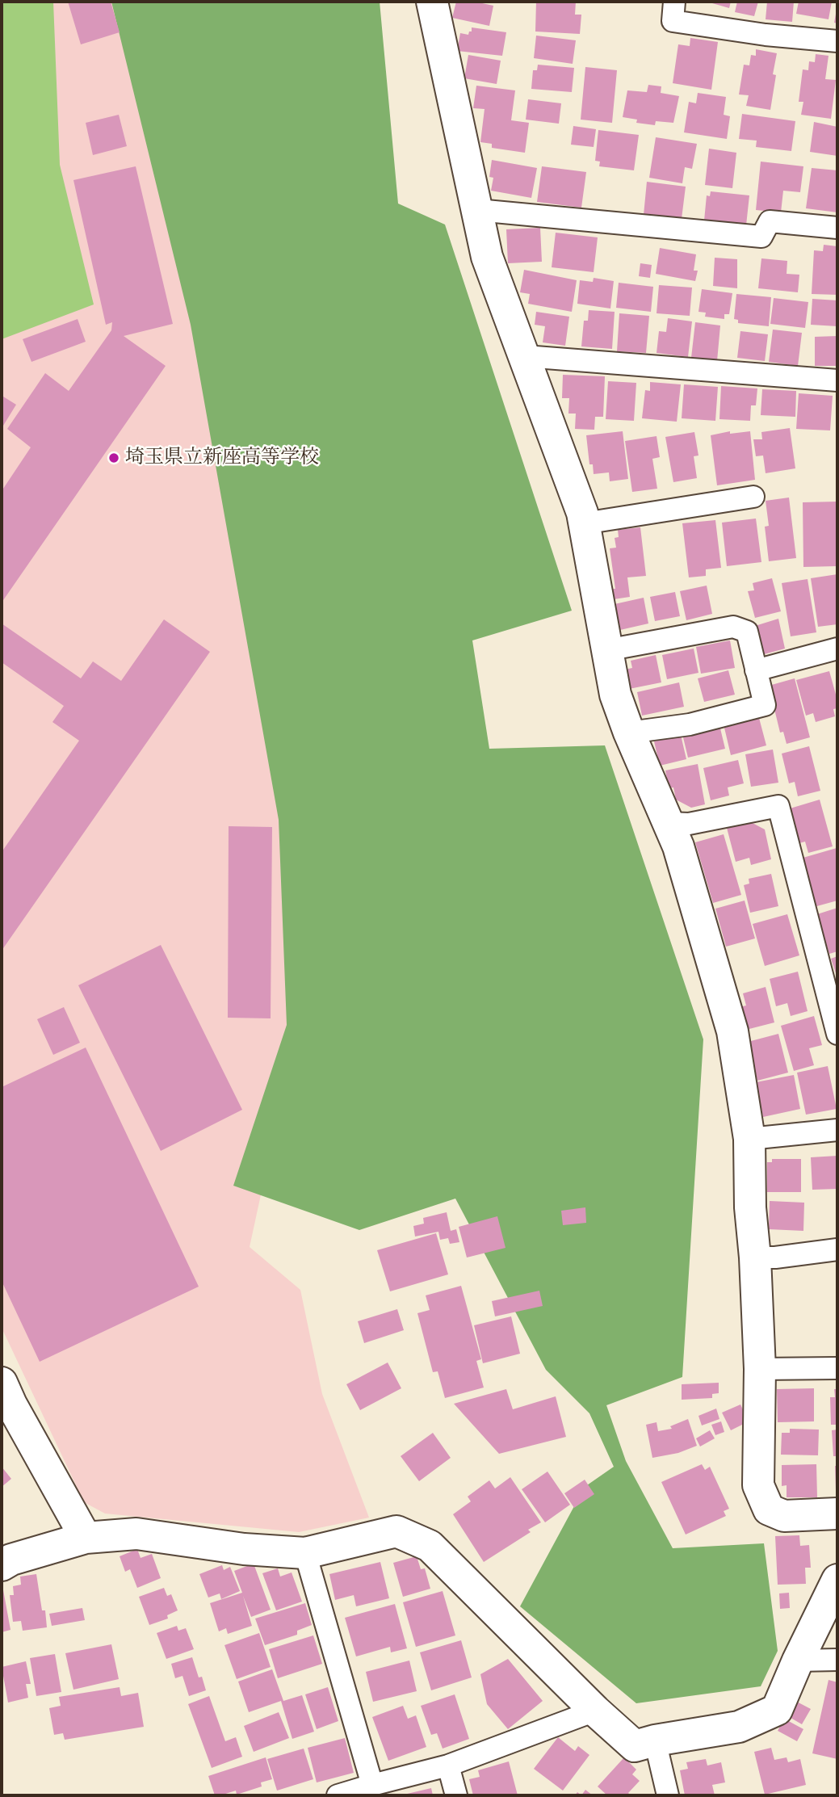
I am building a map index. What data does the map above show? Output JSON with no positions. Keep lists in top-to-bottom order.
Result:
{
  "places": ["埼玉県立新座高等学校"]
}
